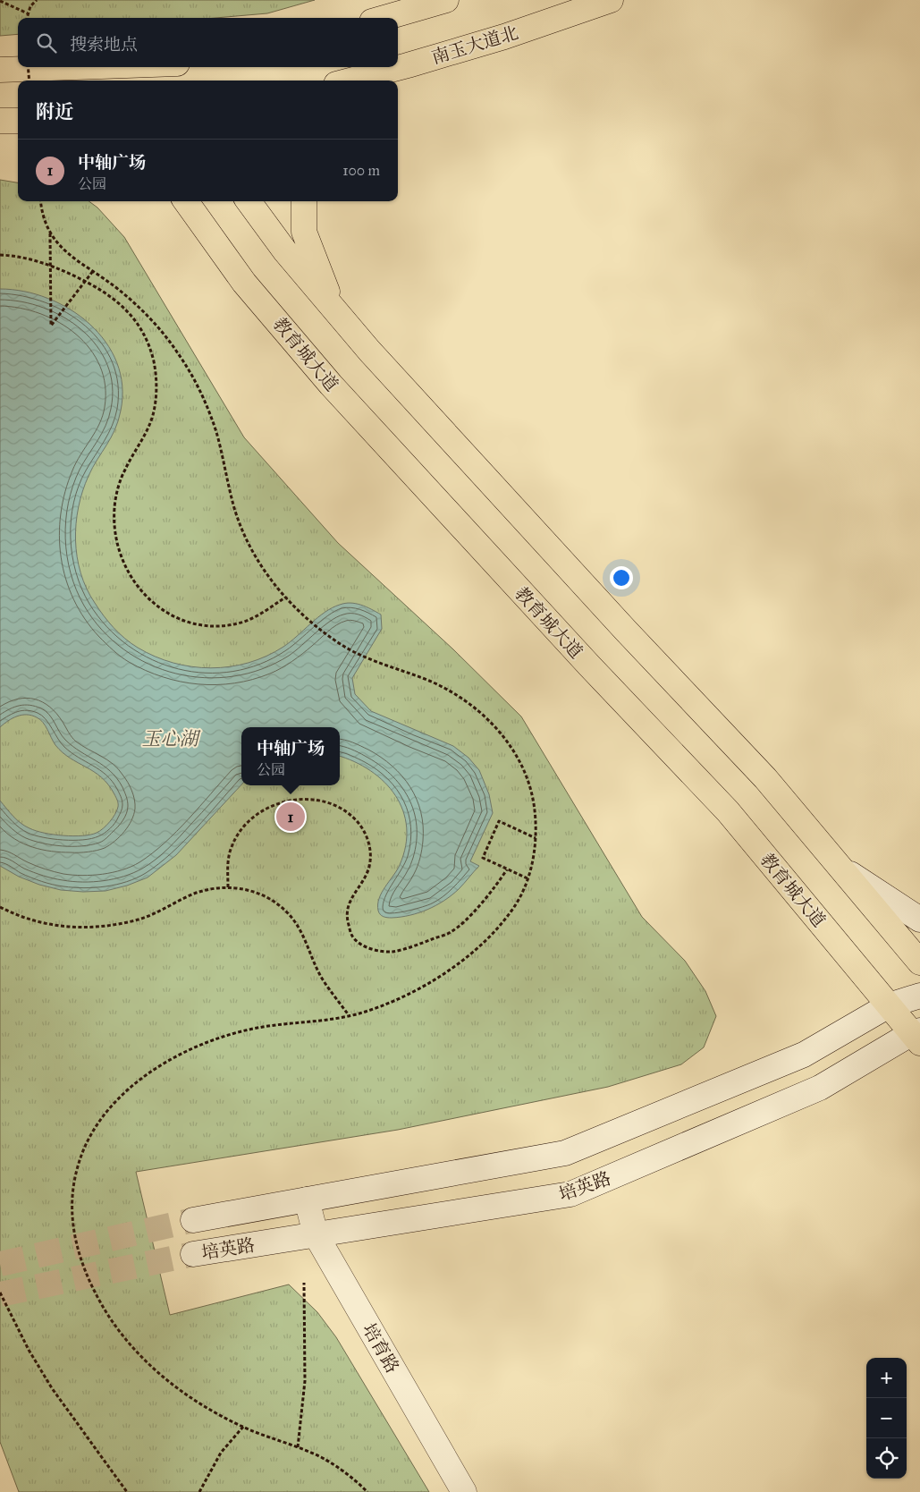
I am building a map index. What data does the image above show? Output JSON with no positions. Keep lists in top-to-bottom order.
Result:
{
  "streets": {
    "main road": [
      "南玉大道北",
      "教育城大道",
      "培英路",
      "培育路"
    ]
  },
  "crossings": [
    ["教育城大道", "培英路"],
    ["培英路", "培育路"]
  ],
  "water": ["玉心湖"],
  "page": {
    "search": "搜索地点",
    "heading": "附近",
    "list": [
      {
        "mark": "1",
        "name": "中轴广场",
        "note": "公园",
        "value": "100 m"
      }
    ],
    "popup": ["中轴广场", "公园"],
    "pins": "1",
    "map_buttons": ["+", "−"]
  }
}
